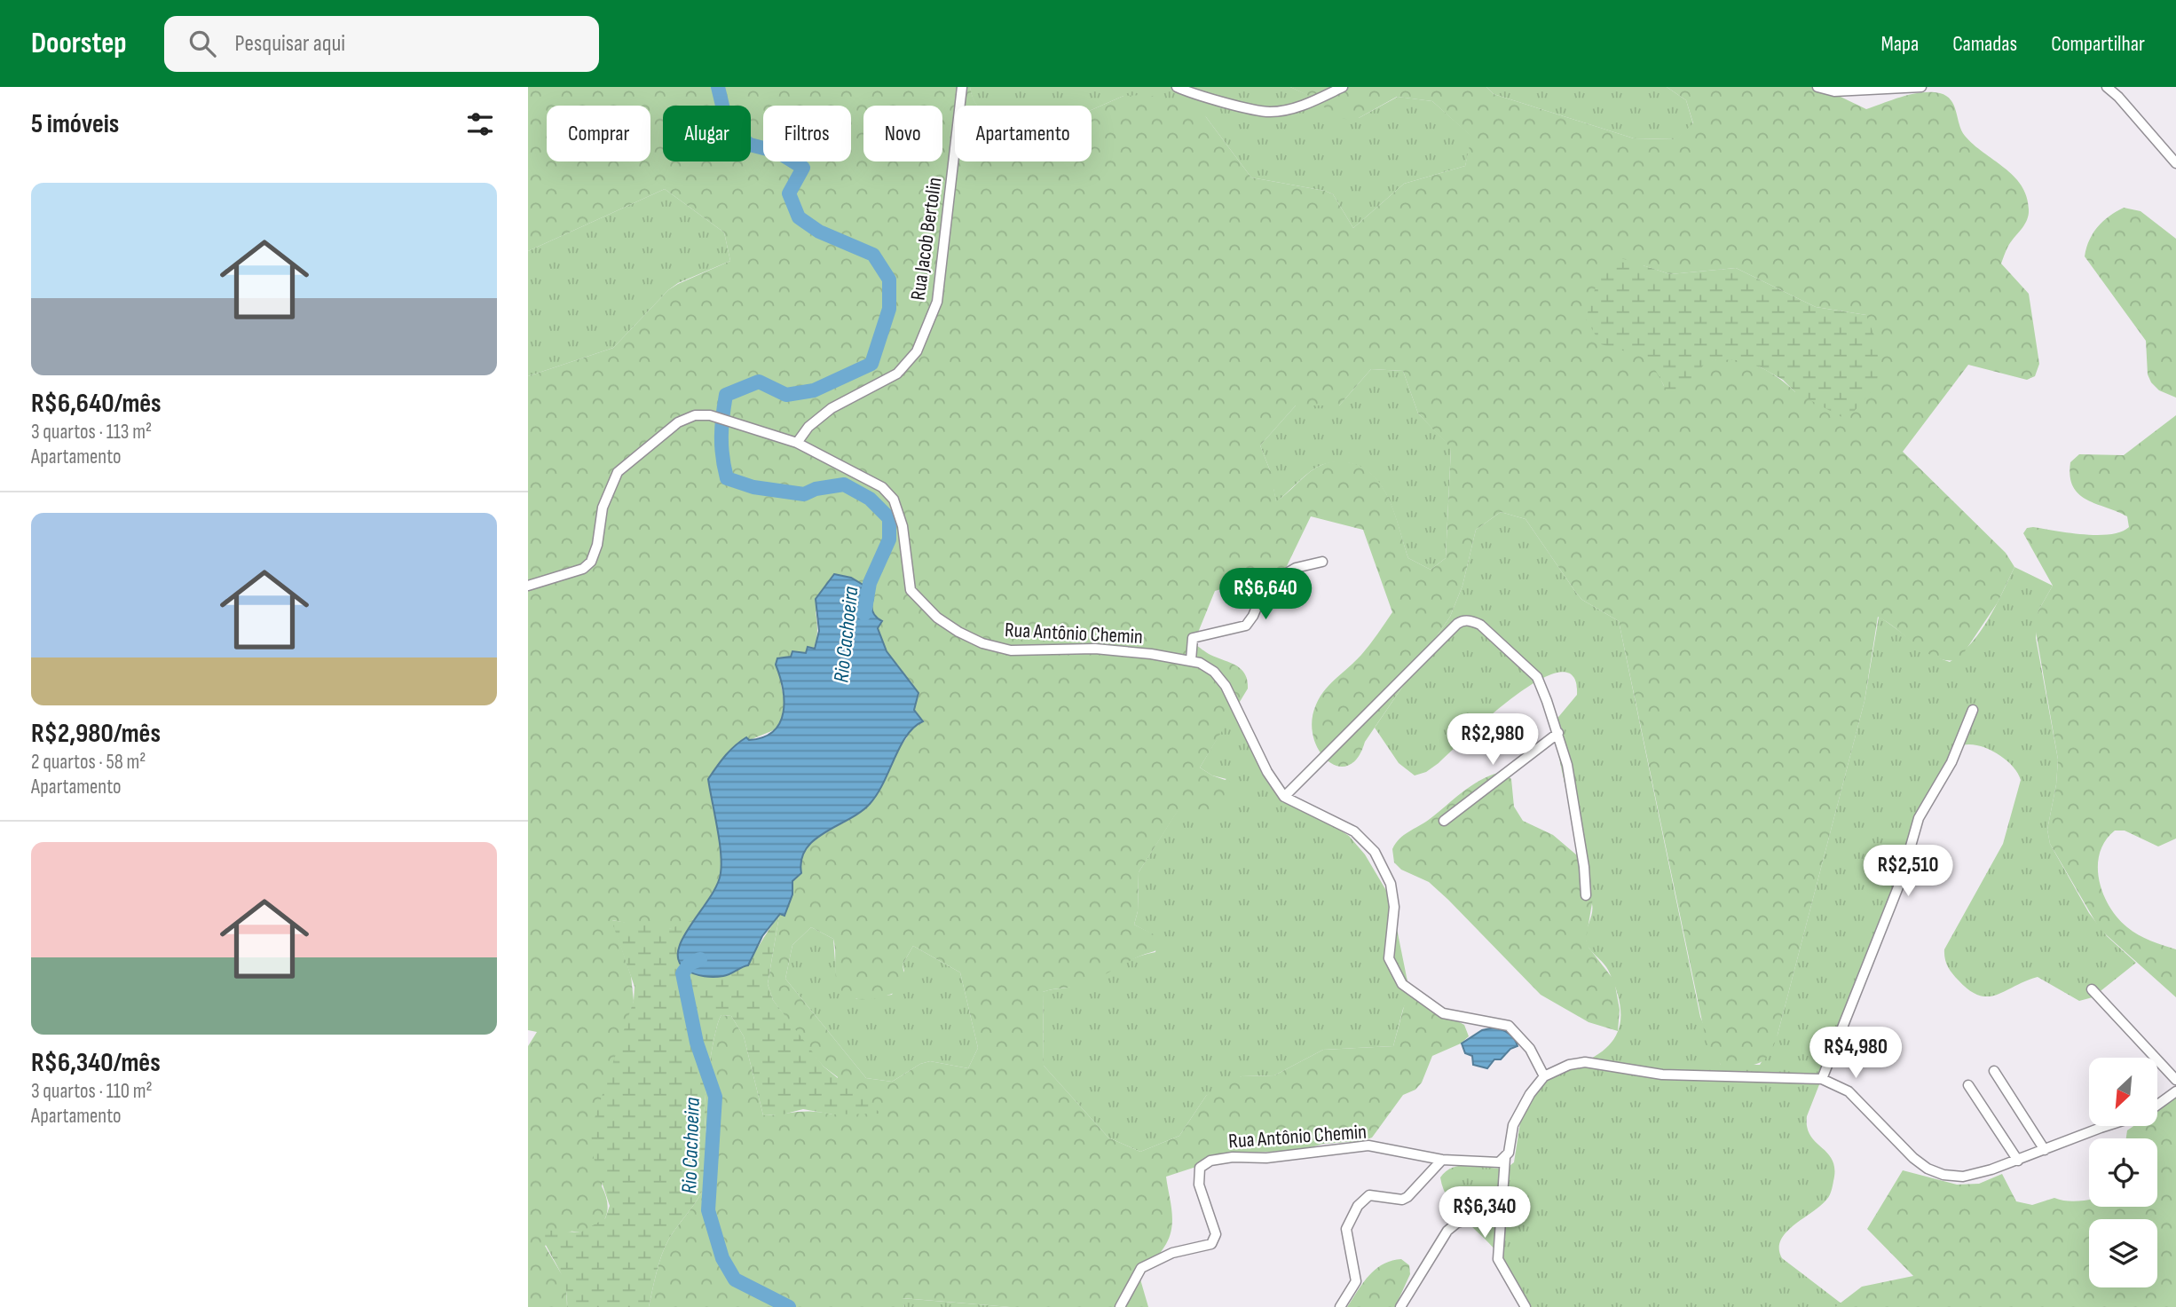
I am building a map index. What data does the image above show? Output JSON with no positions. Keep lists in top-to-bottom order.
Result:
{
  "streets": {
    "street": ["Rua Jacob Bertolin", "Rua Antônio Chemin"]
  },
  "crossings": [
    ["Rua Jacob Bertolin", "Rua Antônio Chemin"]
  ],
  "water": ["Rio Cachoeira"],
  "north": "bottom left",
  "page": {
    "header": "Doorstep",
    "search": "Pesquisar aqui",
    "nav": ["Mapa", "Camadas", "Compartilhar"],
    "heading": "5 imóveis",
    "chip": [
      "Comprar",
      "Alugar",
      "Filtros",
      "Novo",
      "Apartamento"
    ],
    "list": [
      {
        "name": "R$6,640/mês",
        "note": "3 quartos · 113 m² · Apartamento"
      },
      {
        "name": "R$2,980/mês",
        "note": "2 quartos · 58 m² · Apartamento"
      },
      {
        "name": "R$6,340/mês",
        "note": "3 quartos · 110 m² · Apartamento"
      }
    ],
    "price": [
      "R$6,640",
      "R$2,980",
      "R$2,510",
      "R$4,980",
      "R$6,340"
    ]
  }
}
